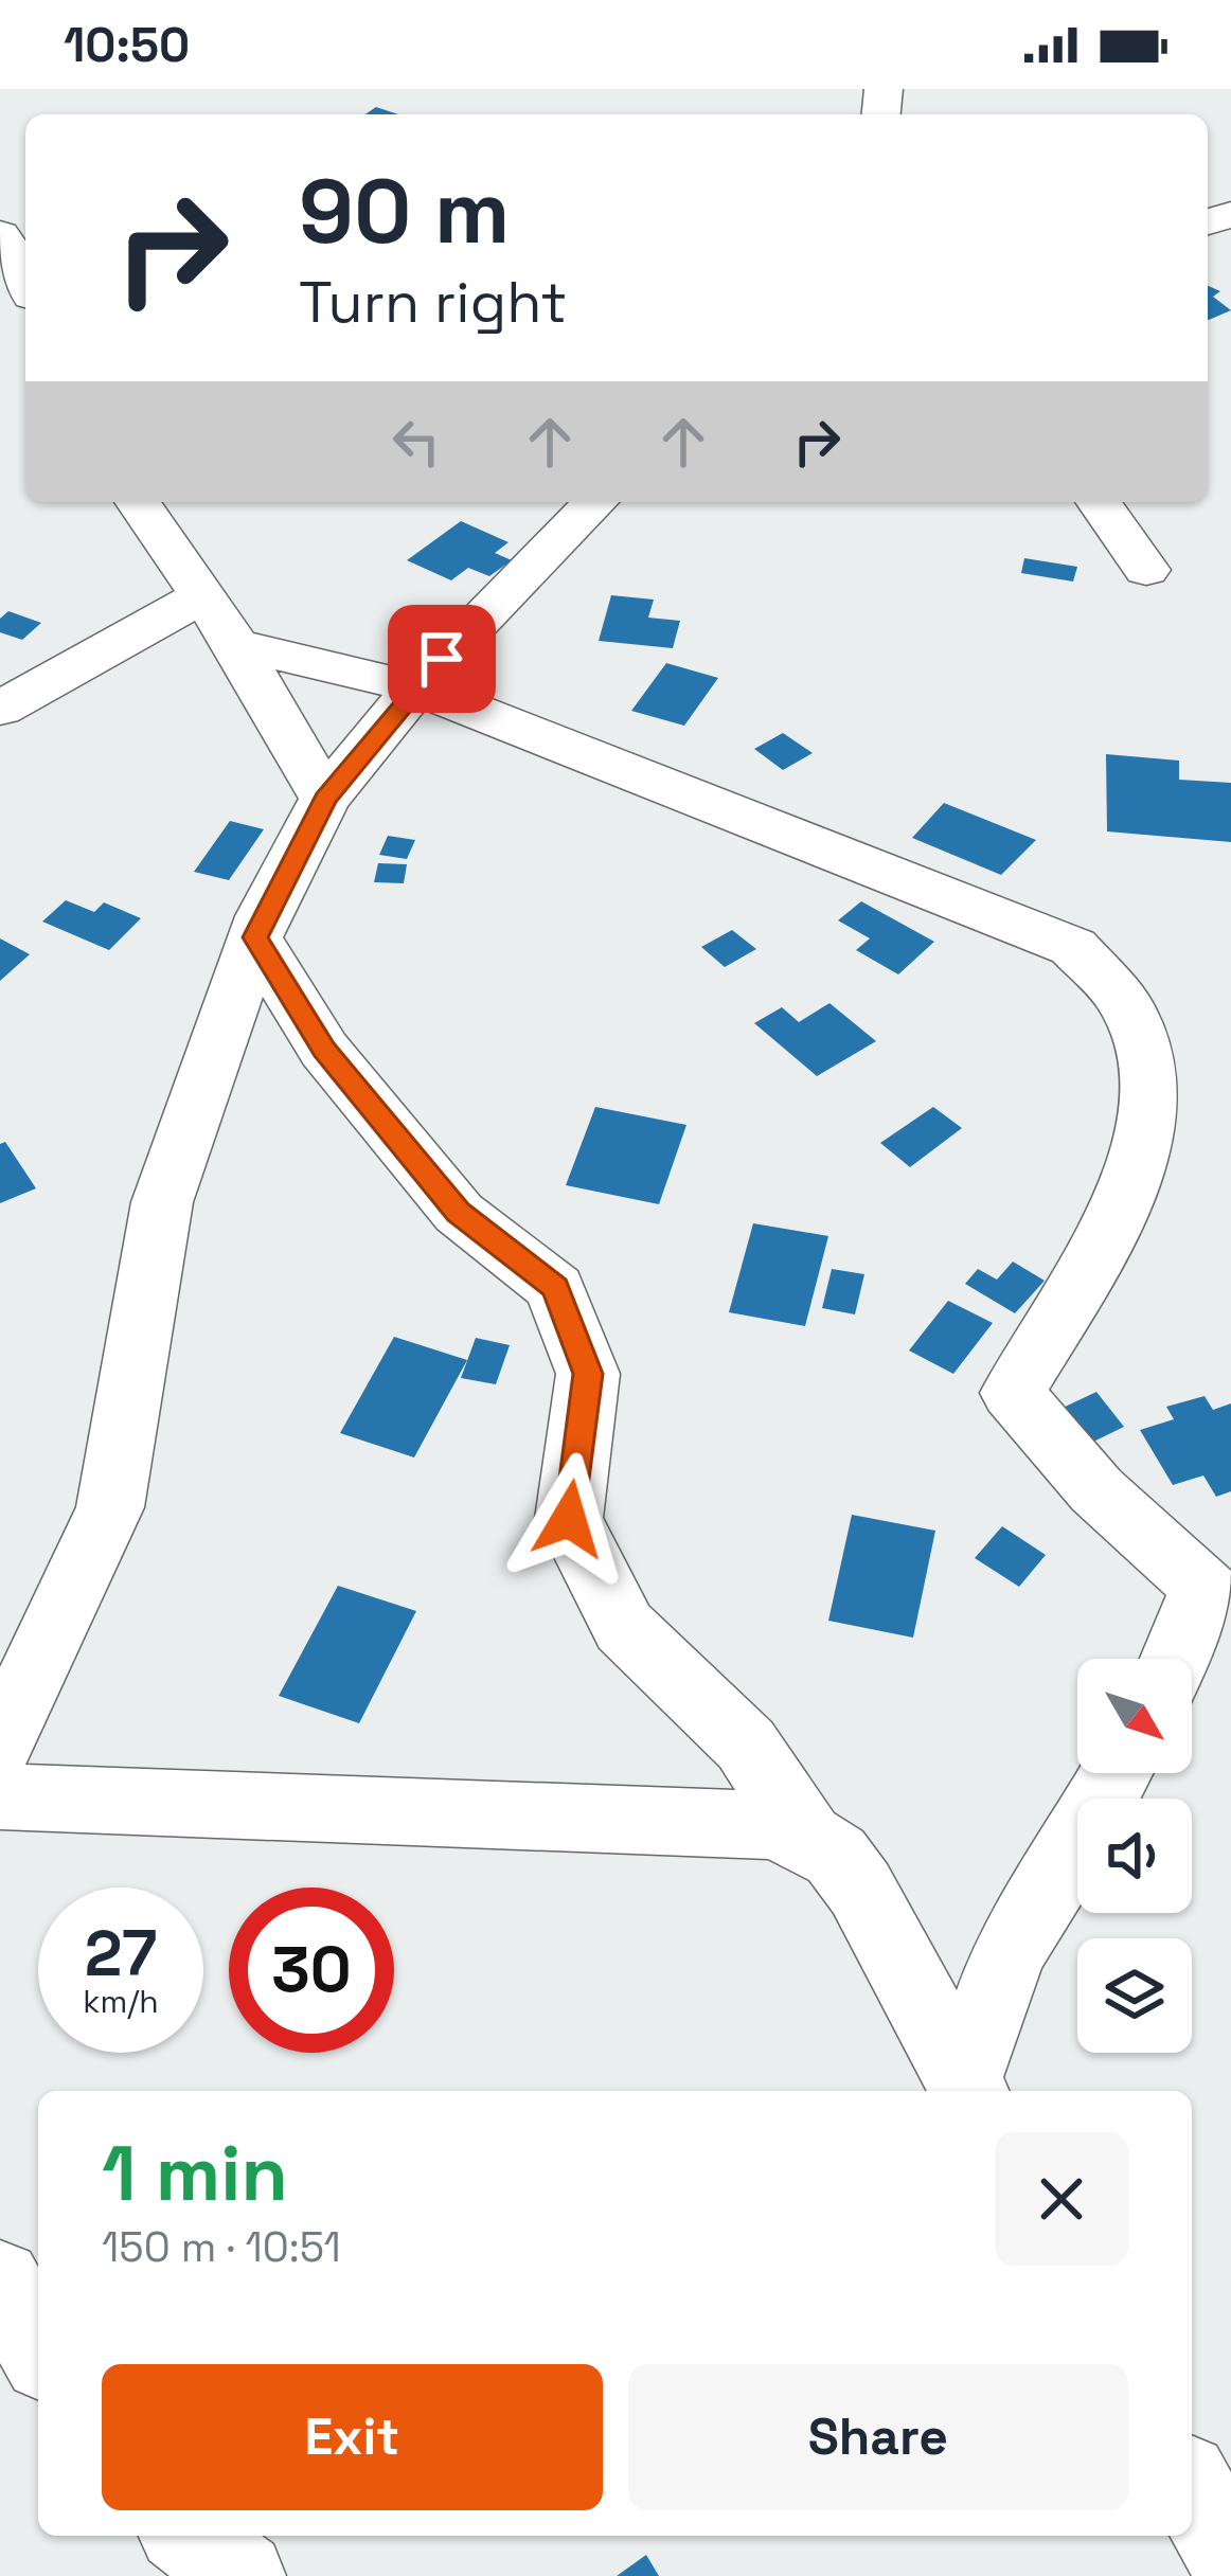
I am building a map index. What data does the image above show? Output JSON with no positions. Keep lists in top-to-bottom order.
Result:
{
  "north": "bottom right",
  "page": {
    "status": "10:50",
    "turn": ["90 m", "Turn right"],
    "speed": "27 km/h",
    "limit": "30",
    "heading": ["1 min", "150 m · 10:51"],
    "buttons": ["Exit", "Share"]
  }
}
